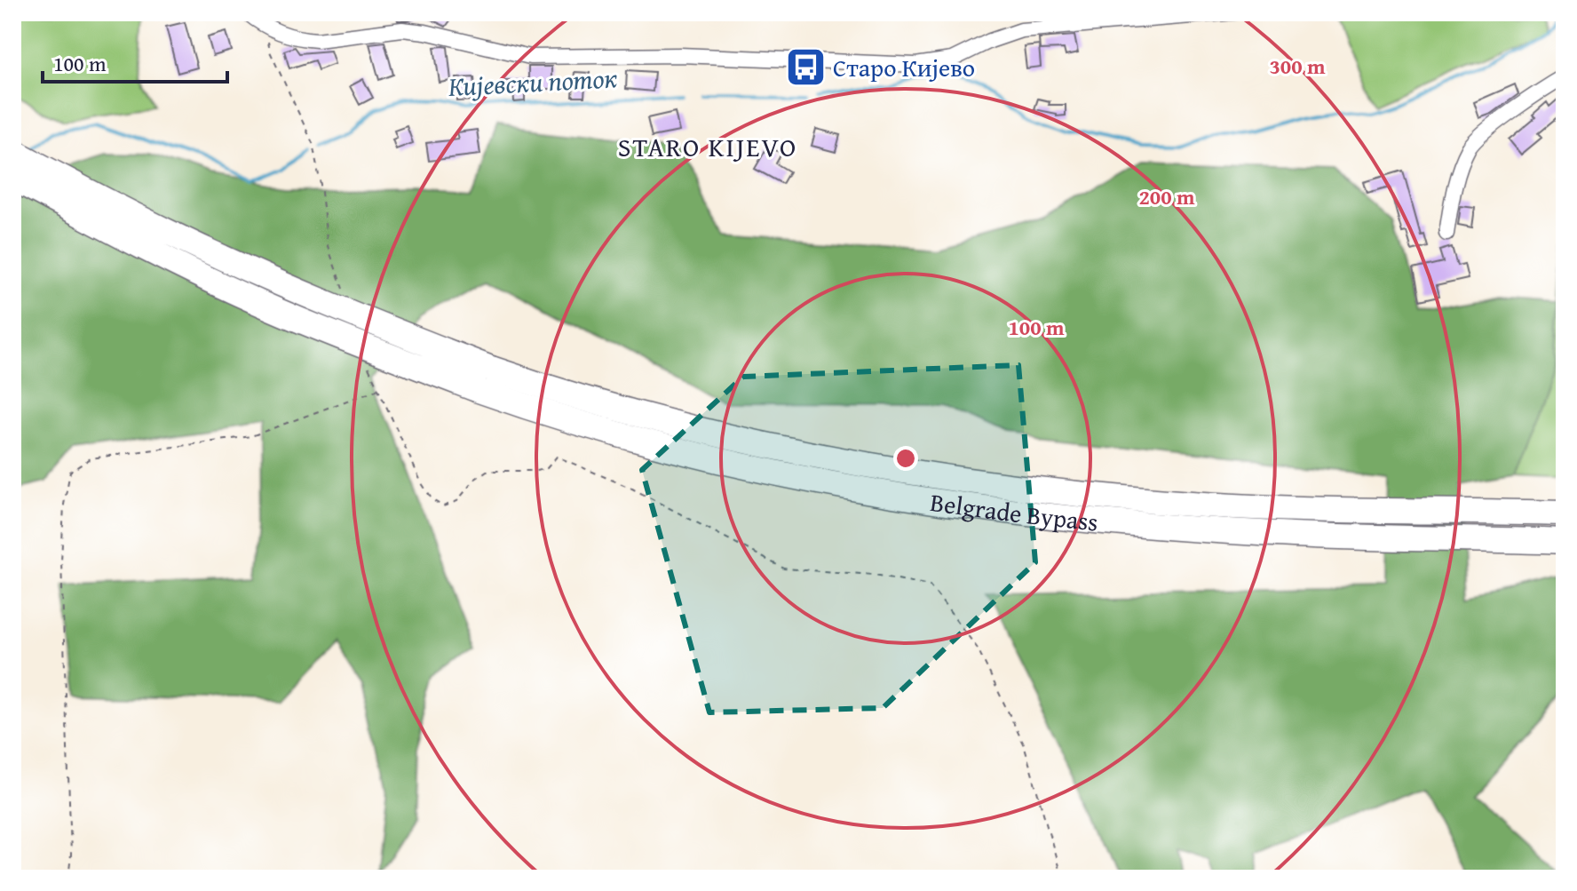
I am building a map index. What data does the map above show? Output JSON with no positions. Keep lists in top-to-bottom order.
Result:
{
  "streets": {
    "highway": ["Belgrade Bypass"]
  },
  "districts": ["STARO KIJEVO"],
  "water": ["Кијевски поток"],
  "places": {
    "bus stop": ["Старо Кијево"]
  },
  "scale_bar": "100 m",
  "rings": ["300 m", "200 m", "100 m"]
}
